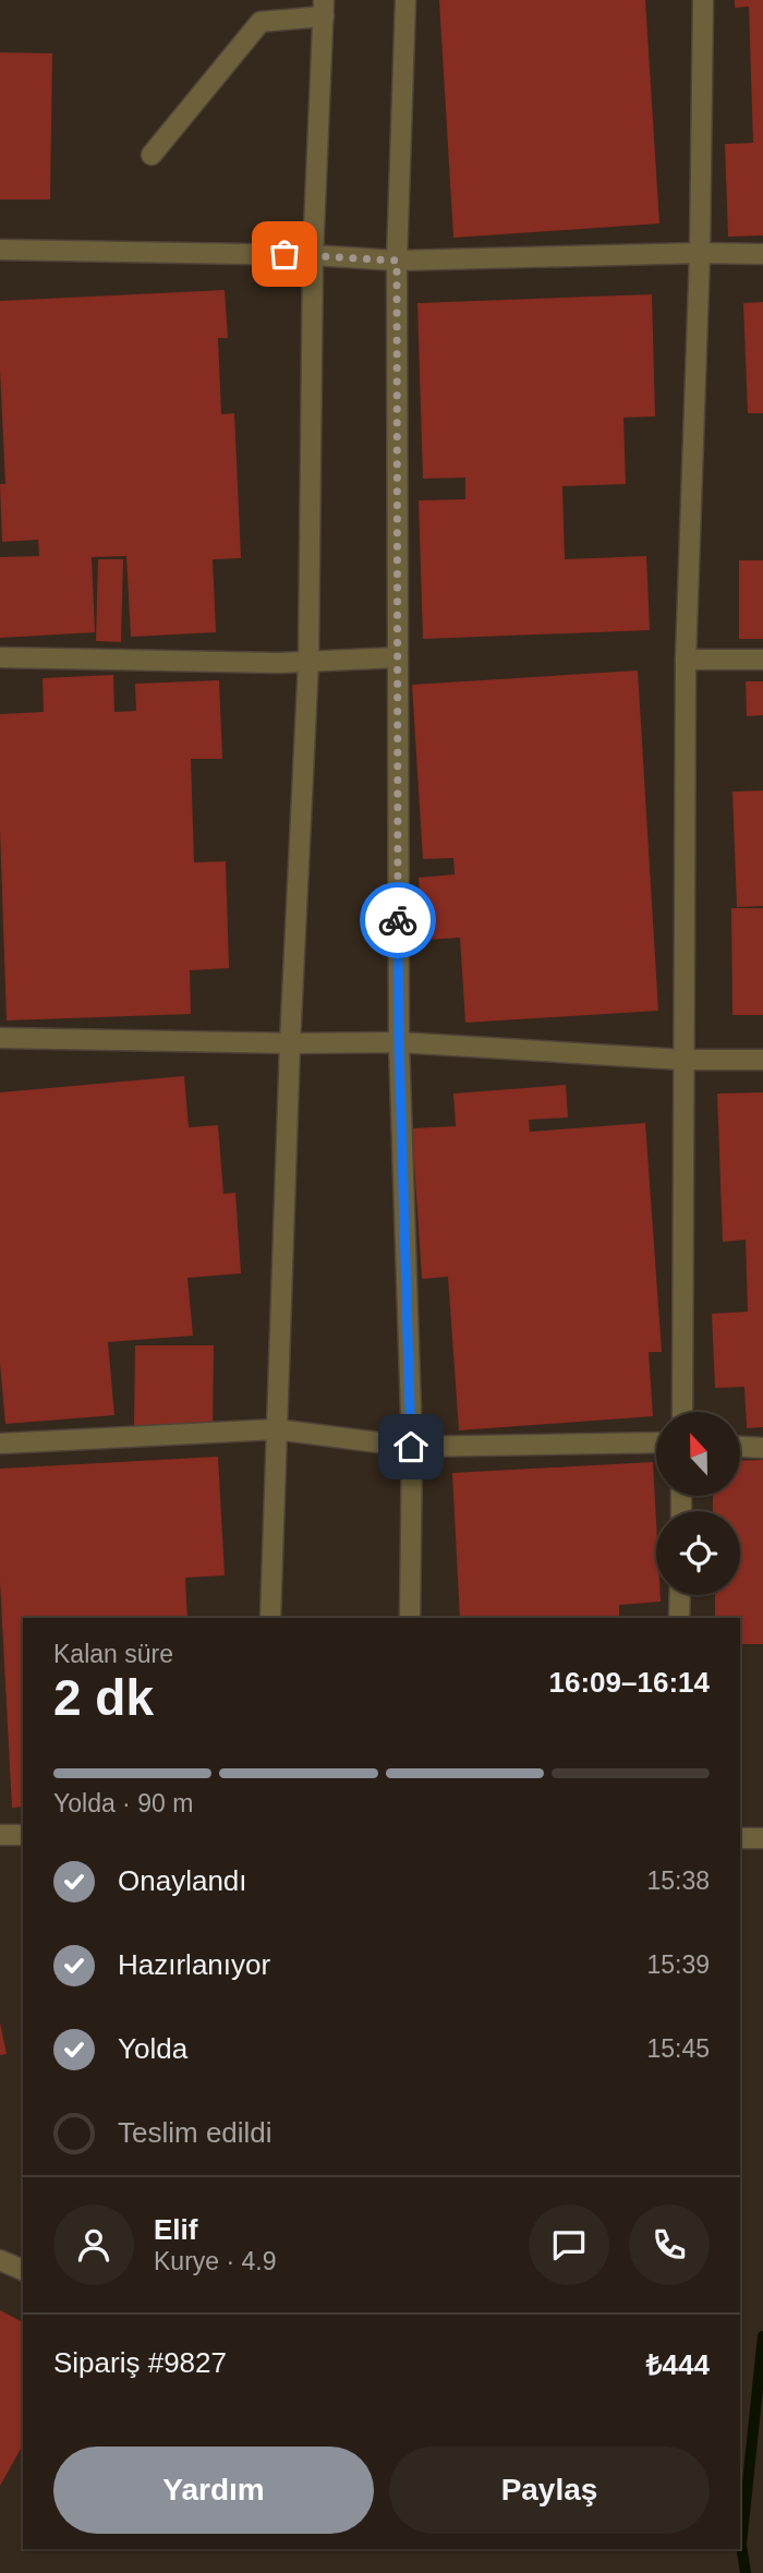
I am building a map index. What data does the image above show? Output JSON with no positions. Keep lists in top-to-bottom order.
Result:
{
  "north": "top",
  "page": {
    "heading": ["2 dk", "Kalan süre", "16:09–16:14"],
    "panel": [
      "Elif",
      "Kurye · 4.9",
      "Sipariş #9827",
      "₺444"
    ],
    "bar": "Yolda · 90 m",
    "list": [
      ["Onaylandı", "15:38"],
      ["Hazırlanıyor", "15:39"],
      ["Yolda", "15:45"],
      "Teslim edildi"
    ],
    "buttons": ["Yardım", "Paylaş"]
  }
}
